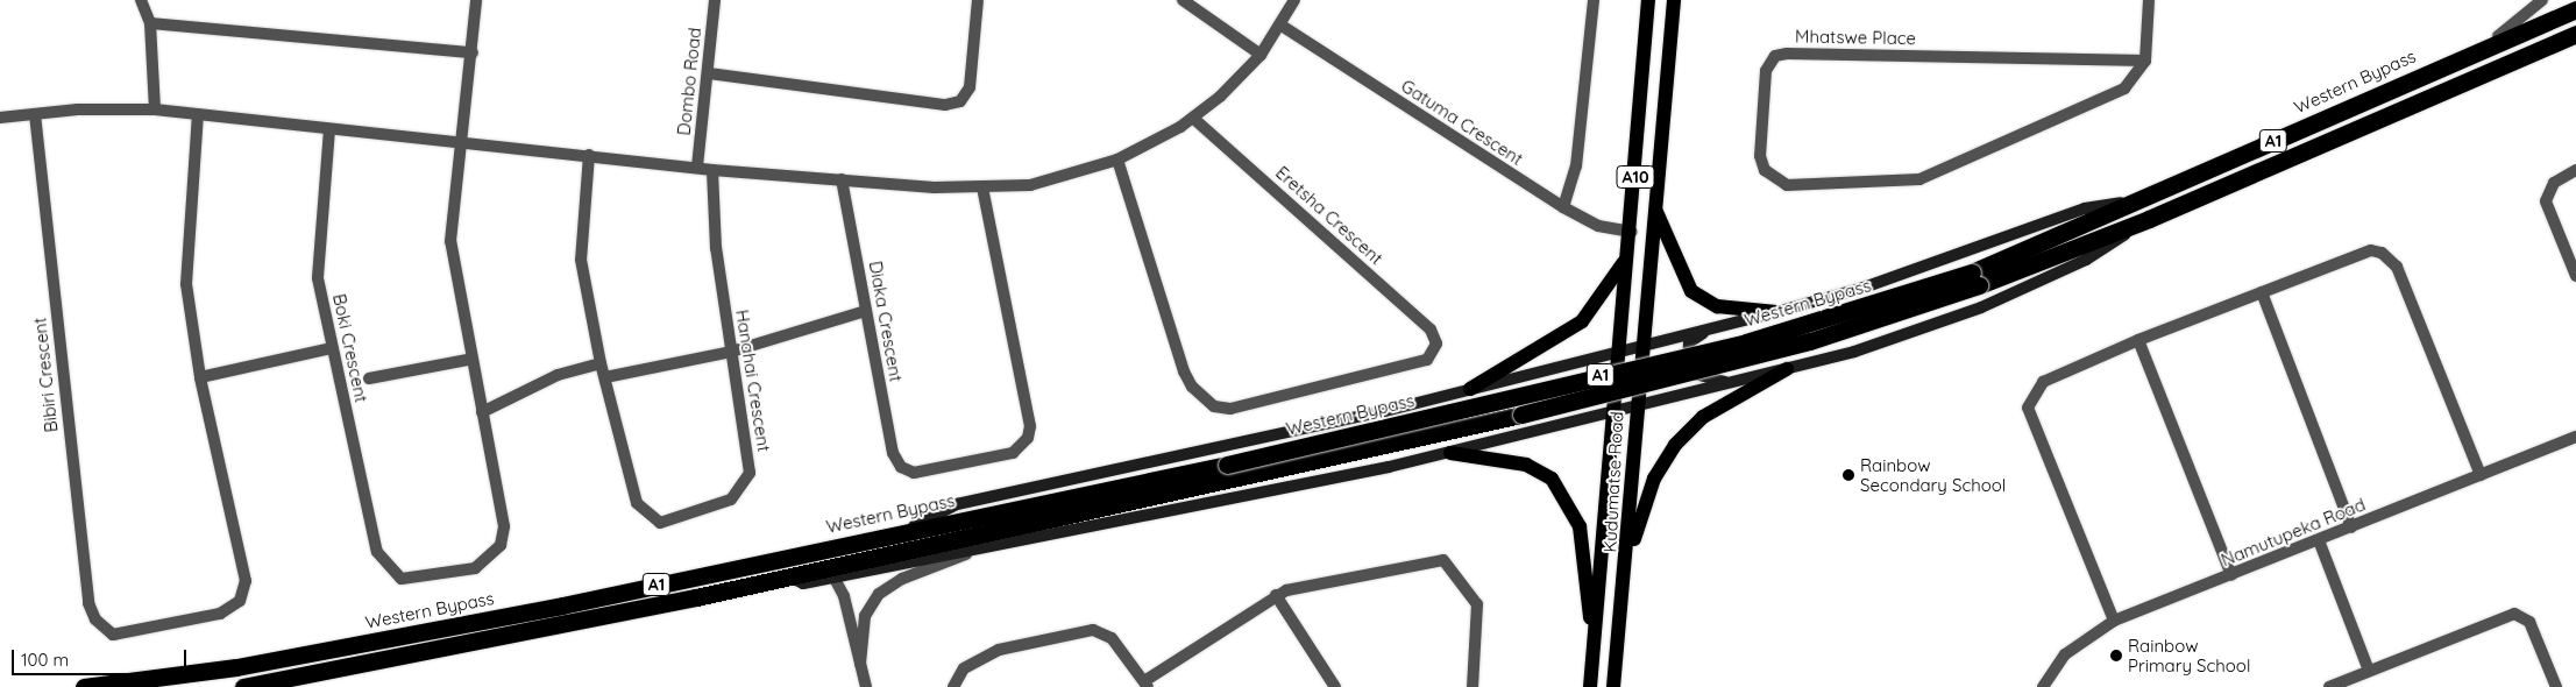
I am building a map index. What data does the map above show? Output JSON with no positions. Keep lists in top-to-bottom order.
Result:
{
  "streets": {
    "highway": ["Western Bypass", "A1"],
    "main road": ["A10", "Kudumatse Road"],
    "street": [
      "Mhatswe Place",
      "Dombo Road",
      "Gatuma Crescent",
      "Eretsha Crescent",
      "Diaka Crescent",
      "Boki Crescent",
      "Bibiri Crescent",
      "Hanahai Crescent",
      "Namutupeka Road"
    ]
  },
  "crossings": [
    ["Gatuma Crescent", "Kudumatse Road"]
  ],
  "places": ["Rainbow Secondary School", "Rainbow Primary School"],
  "scale_bar": "100 m"
}
